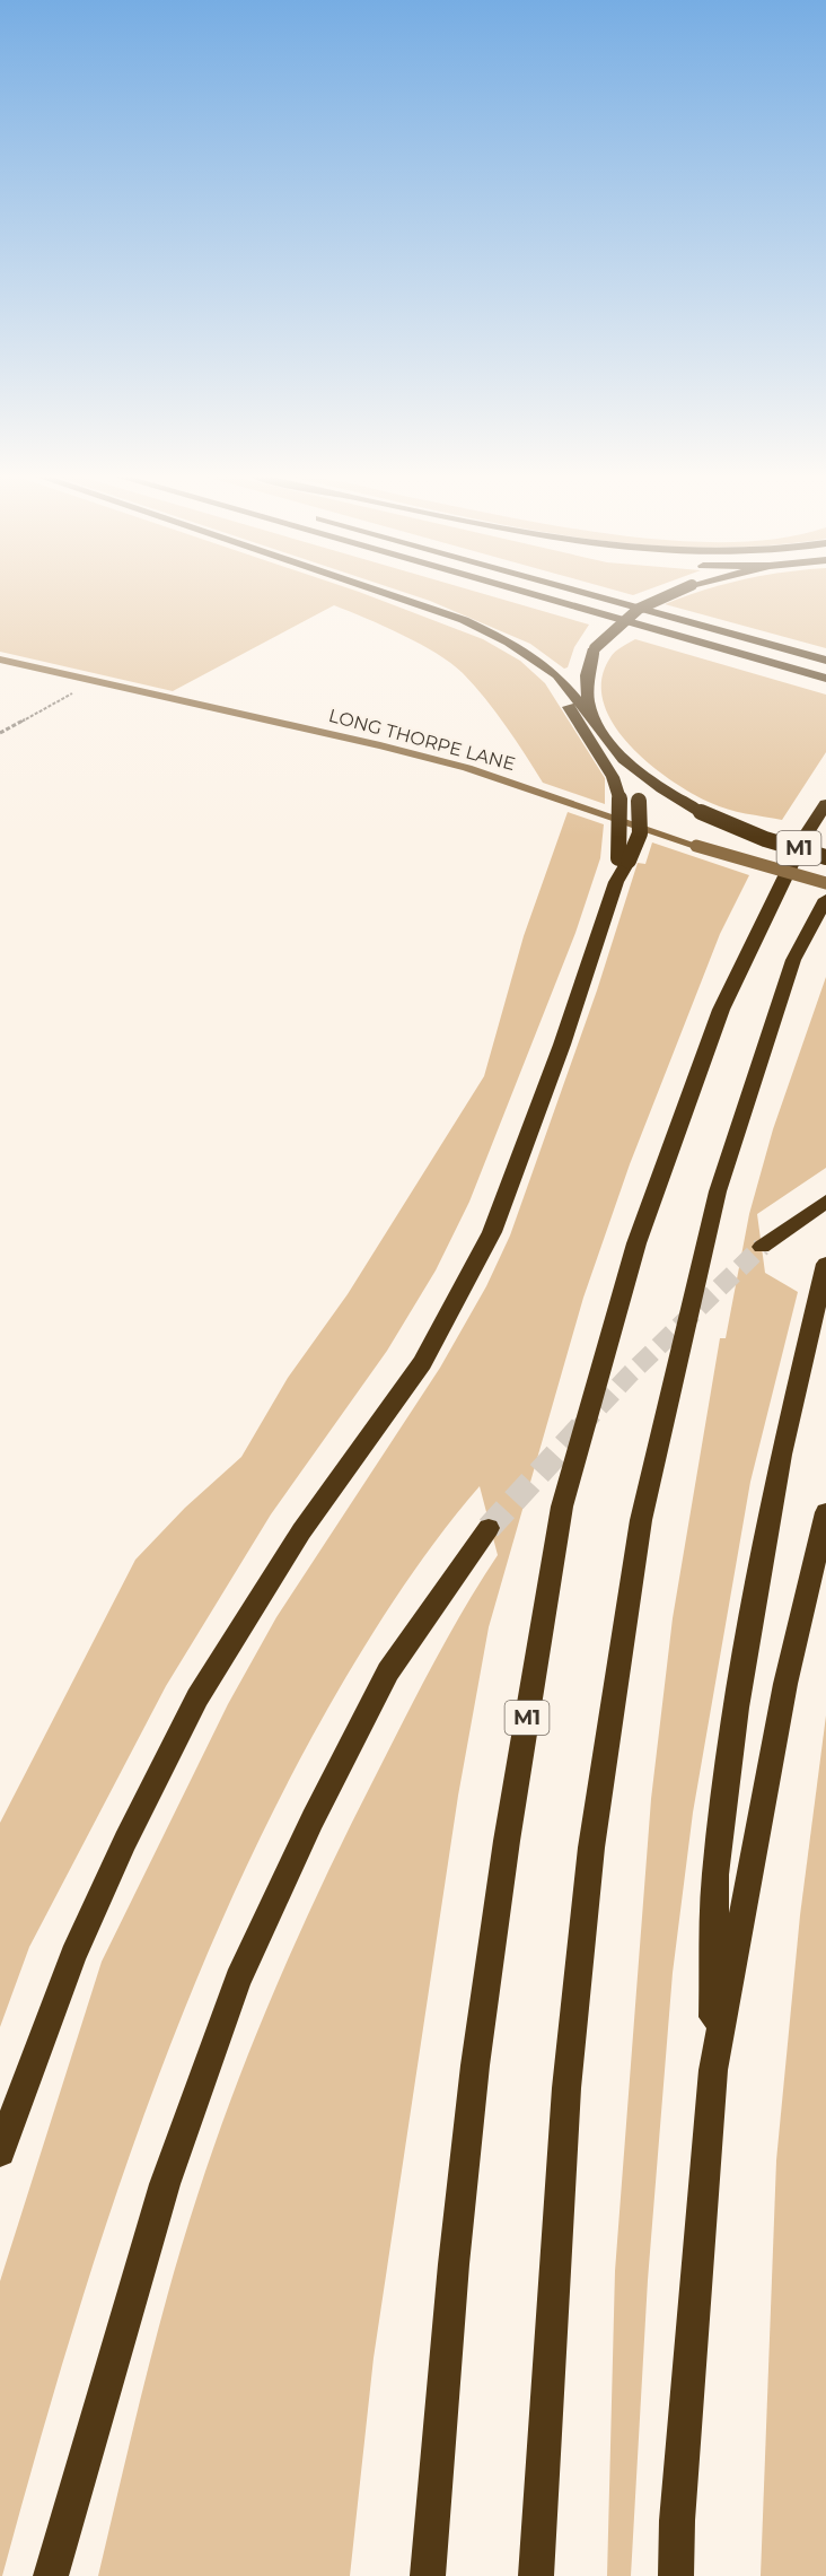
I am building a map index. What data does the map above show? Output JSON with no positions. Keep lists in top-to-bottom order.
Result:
{
  "streets": {
    "highway": ["M1"],
    "main road": ["LONG THORPE LANE"]
  }
}
